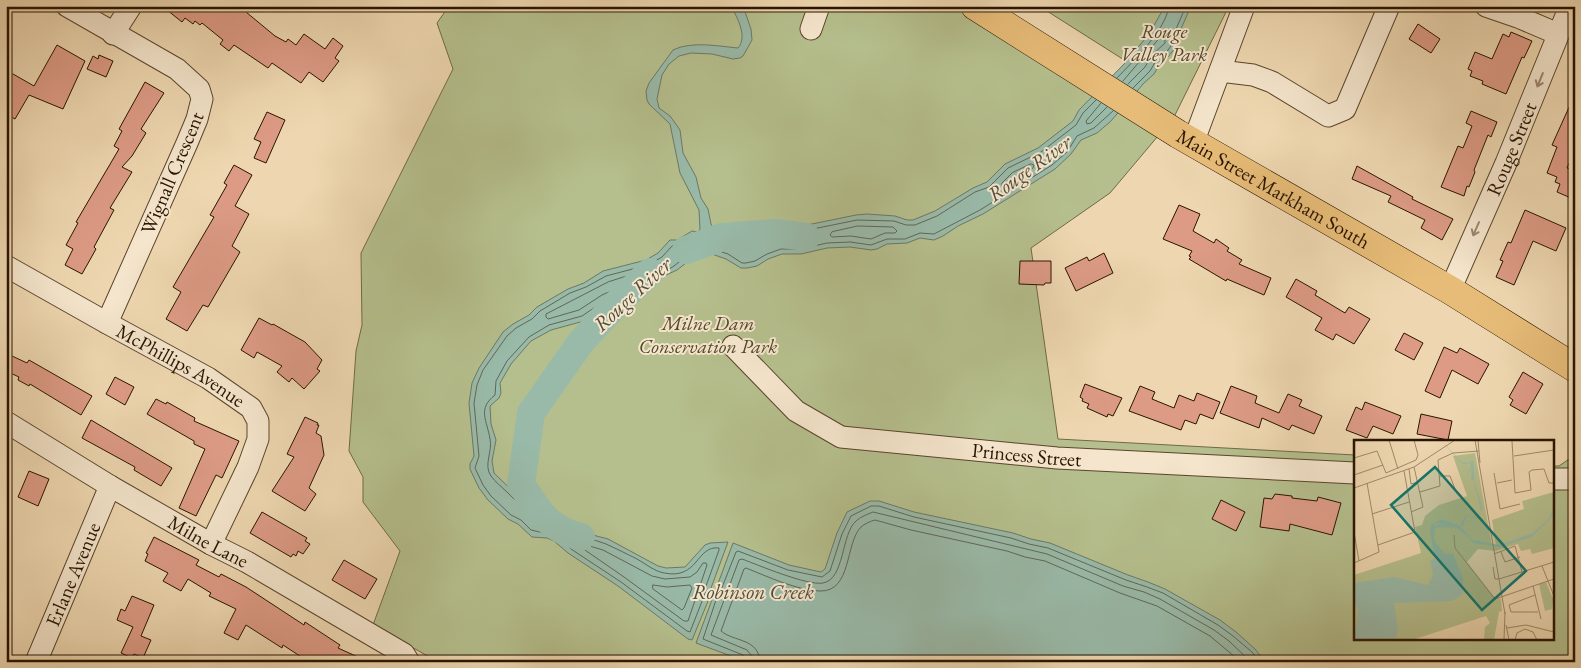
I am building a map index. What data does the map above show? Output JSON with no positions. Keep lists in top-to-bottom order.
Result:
{
  "streets": {
    "main road": ["Main Street Markham South"],
    "street": [
      "Rouge Street",
      "Wignall Crescent",
      "McPhillips Avenue",
      "Princess Street",
      "Milne Lane",
      "Erlane Avenue"
    ]
  },
  "crossings": [
    ["Rouge Street", "Main Street Markham South"],
    ["Wignall Crescent", "McPhillips Avenue"],
    ["McPhillips Avenue", "Milne Lane"],
    ["Milne Lane", "Erlane Avenue"]
  ],
  "one_way": ["Rouge Street"],
  "water": ["Rouge River", "Robinson Creek"],
  "parks": ["Rouge Valley Park", "Milne Dam Conservation Park"]
}
